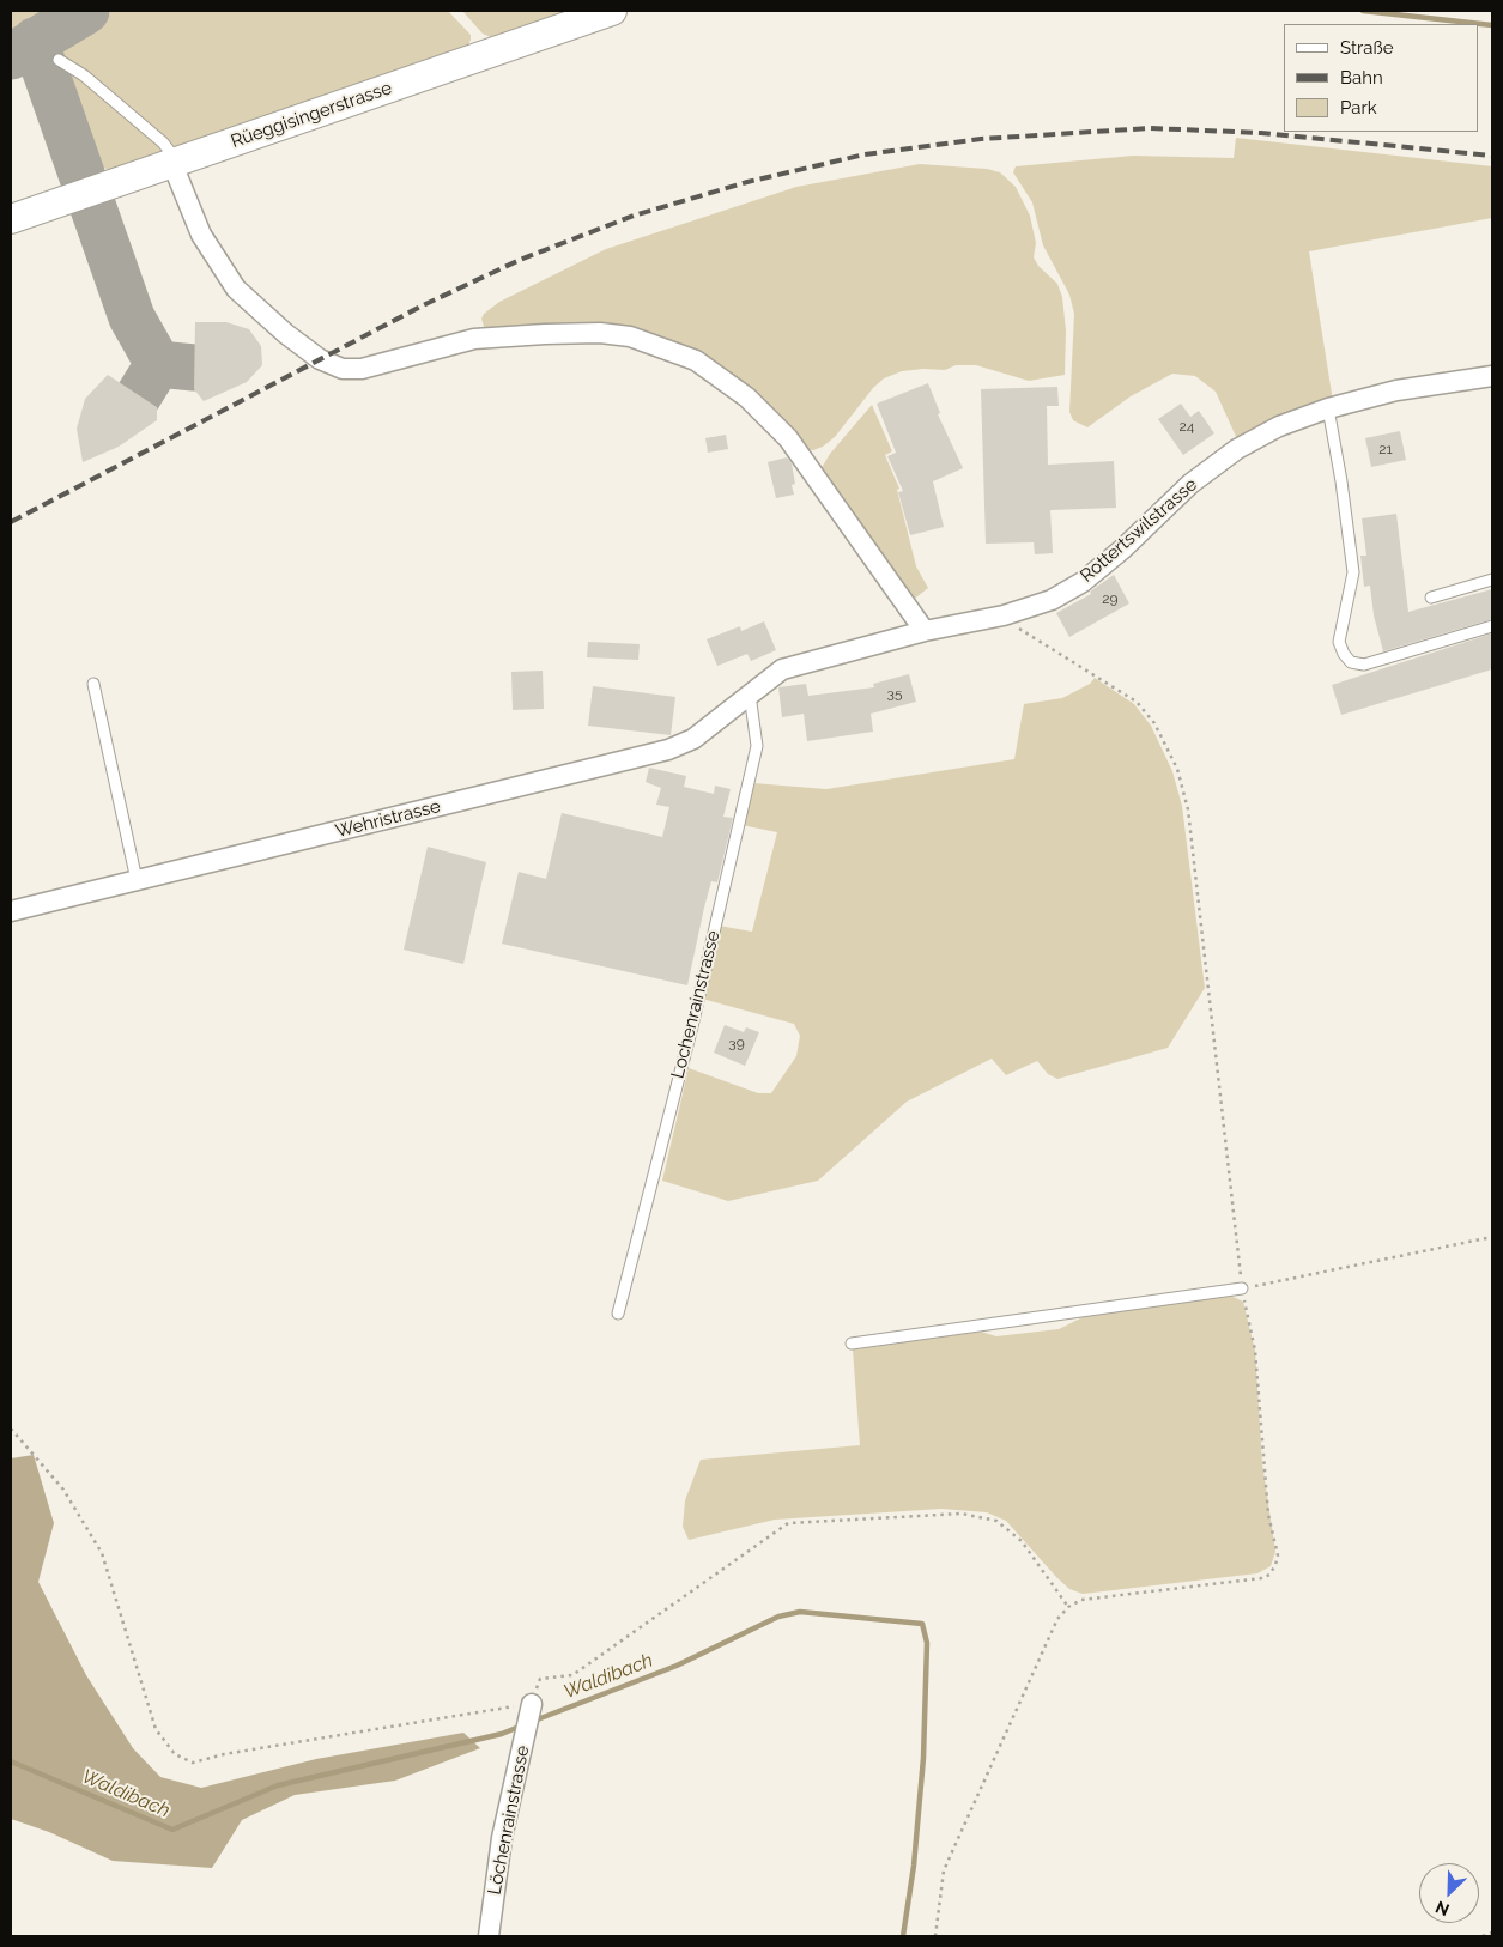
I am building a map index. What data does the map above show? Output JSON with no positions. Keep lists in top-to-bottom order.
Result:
{
  "streets": {
    "main road": ["Rüeggisingerstrasse"],
    "street": ["Rottertswilstrasse", "Wehristrasse", "Löchenrainstrasse"],
    "lane": ["Lochenrainstrasse"]
  },
  "crossings": [
    ["Rottertswilstrasse", "Wehristrasse"],
    ["Rottertswilstrasse", "Lochenrainstrasse"],
    ["Wehristrasse", "Lochenrainstrasse"]
  ],
  "water": ["Waldibach"],
  "house_numbers": [
    "24",
    "21",
    "29",
    "35",
    "39"
  ],
  "legend": ["Straße", "Bahn", "Park"],
  "north": "bottom left"
}
